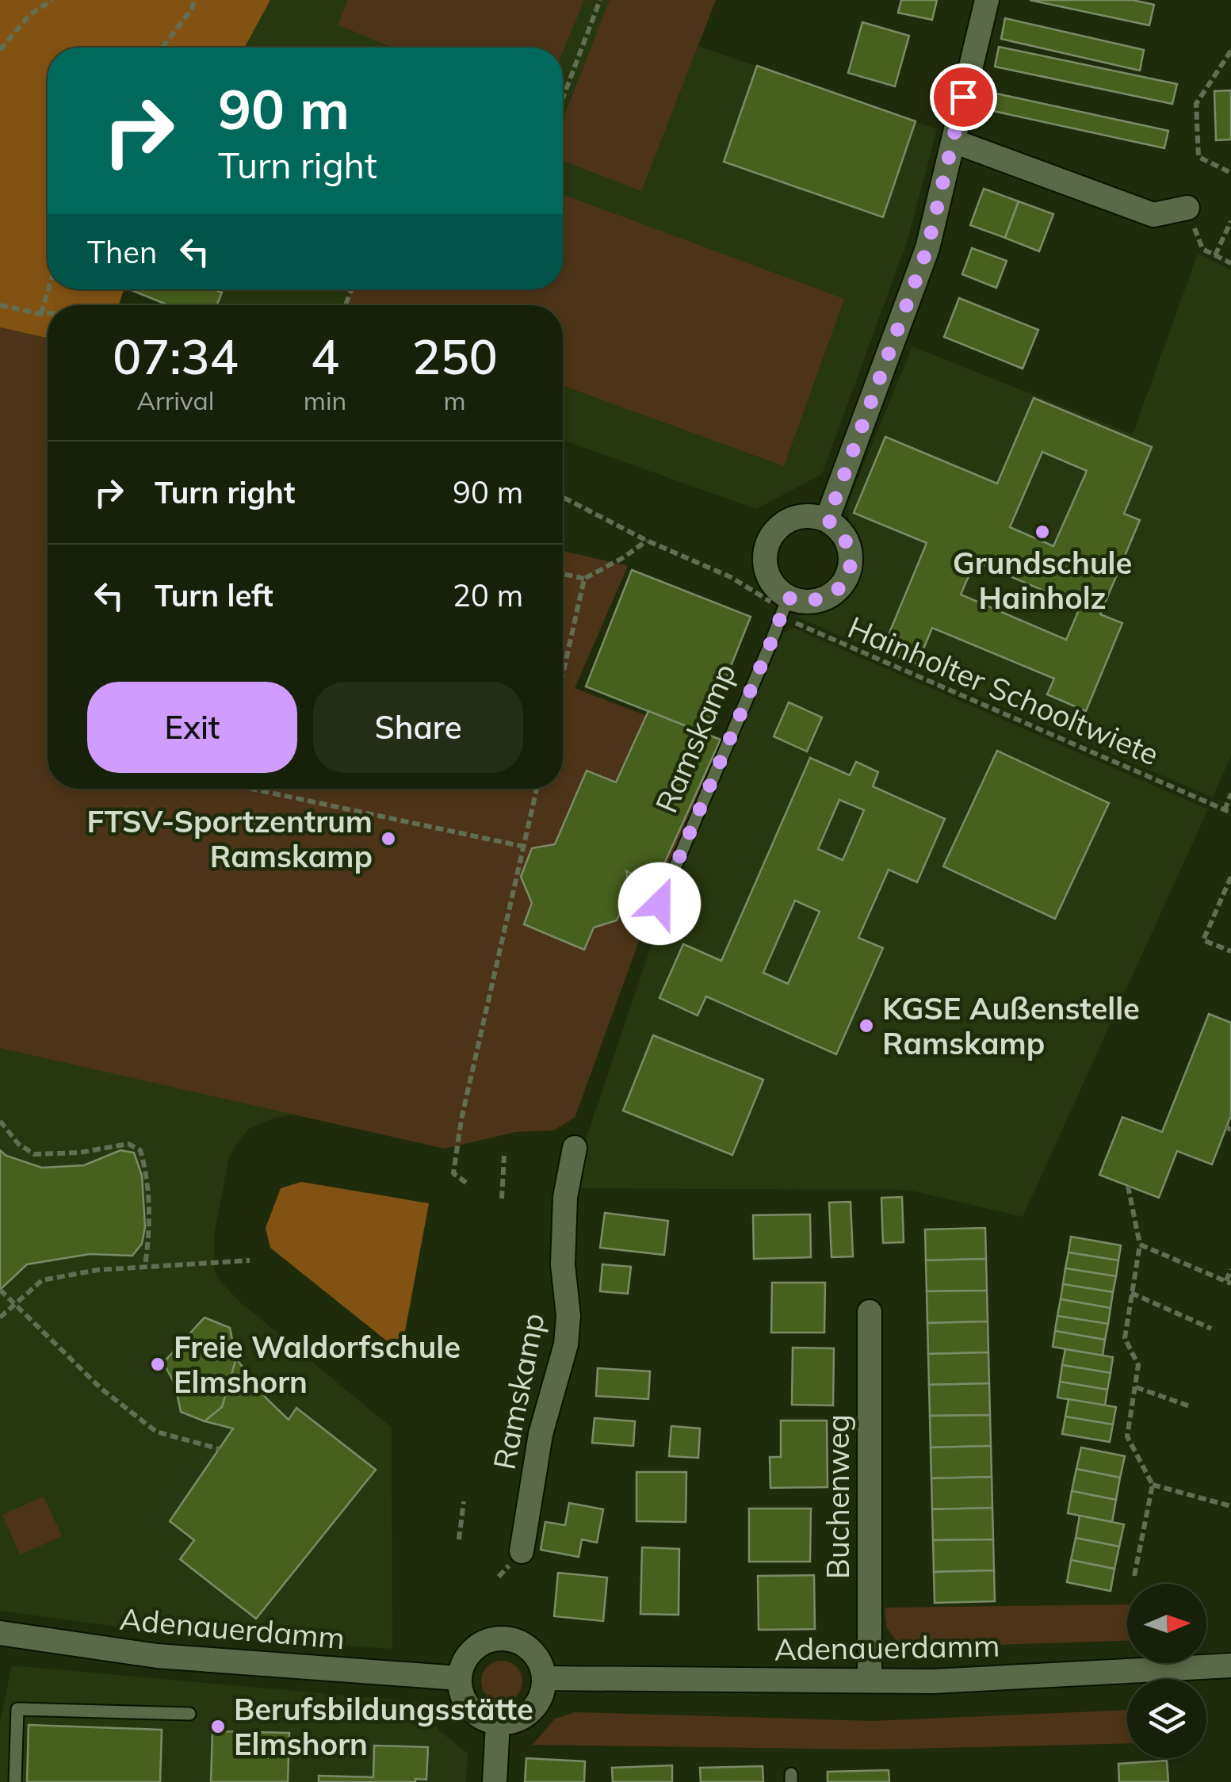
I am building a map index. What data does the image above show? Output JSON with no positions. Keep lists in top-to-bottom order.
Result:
{
  "streets": {
    "street": ["Ramskamp", "Buchenweg", "Adenauerdamm"],
    "path": ["Hainholter Schooltwiete"]
  },
  "crossings": [
    ["Hainholter Schooltwiete", "Ramskamp"],
    ["Buchenweg", "Adenauerdamm"]
  ],
  "places": [
    "Grundschule Hainholz",
    "FTSV-Sportzentrum Ramskamp",
    "KGSE Außenstelle Ramskamp",
    "Freie Waldorfschule Elmshorn",
    "Berufsbildungsstätte Elmshorn"
  ],
  "north": "right",
  "page": {
    "turn": ["90 m", "Turn right"],
    "then": "Then",
    "eta": [
      "07:34",
      "Arrival",
      "4",
      "min",
      "250",
      "m"
    ],
    "list": [
      {
        "name": "Turn right",
        "value": "90 m"
      },
      {
        "name": "Turn left",
        "value": "20 m"
      }
    ],
    "buttons": ["Exit", "Share"]
  }
}
